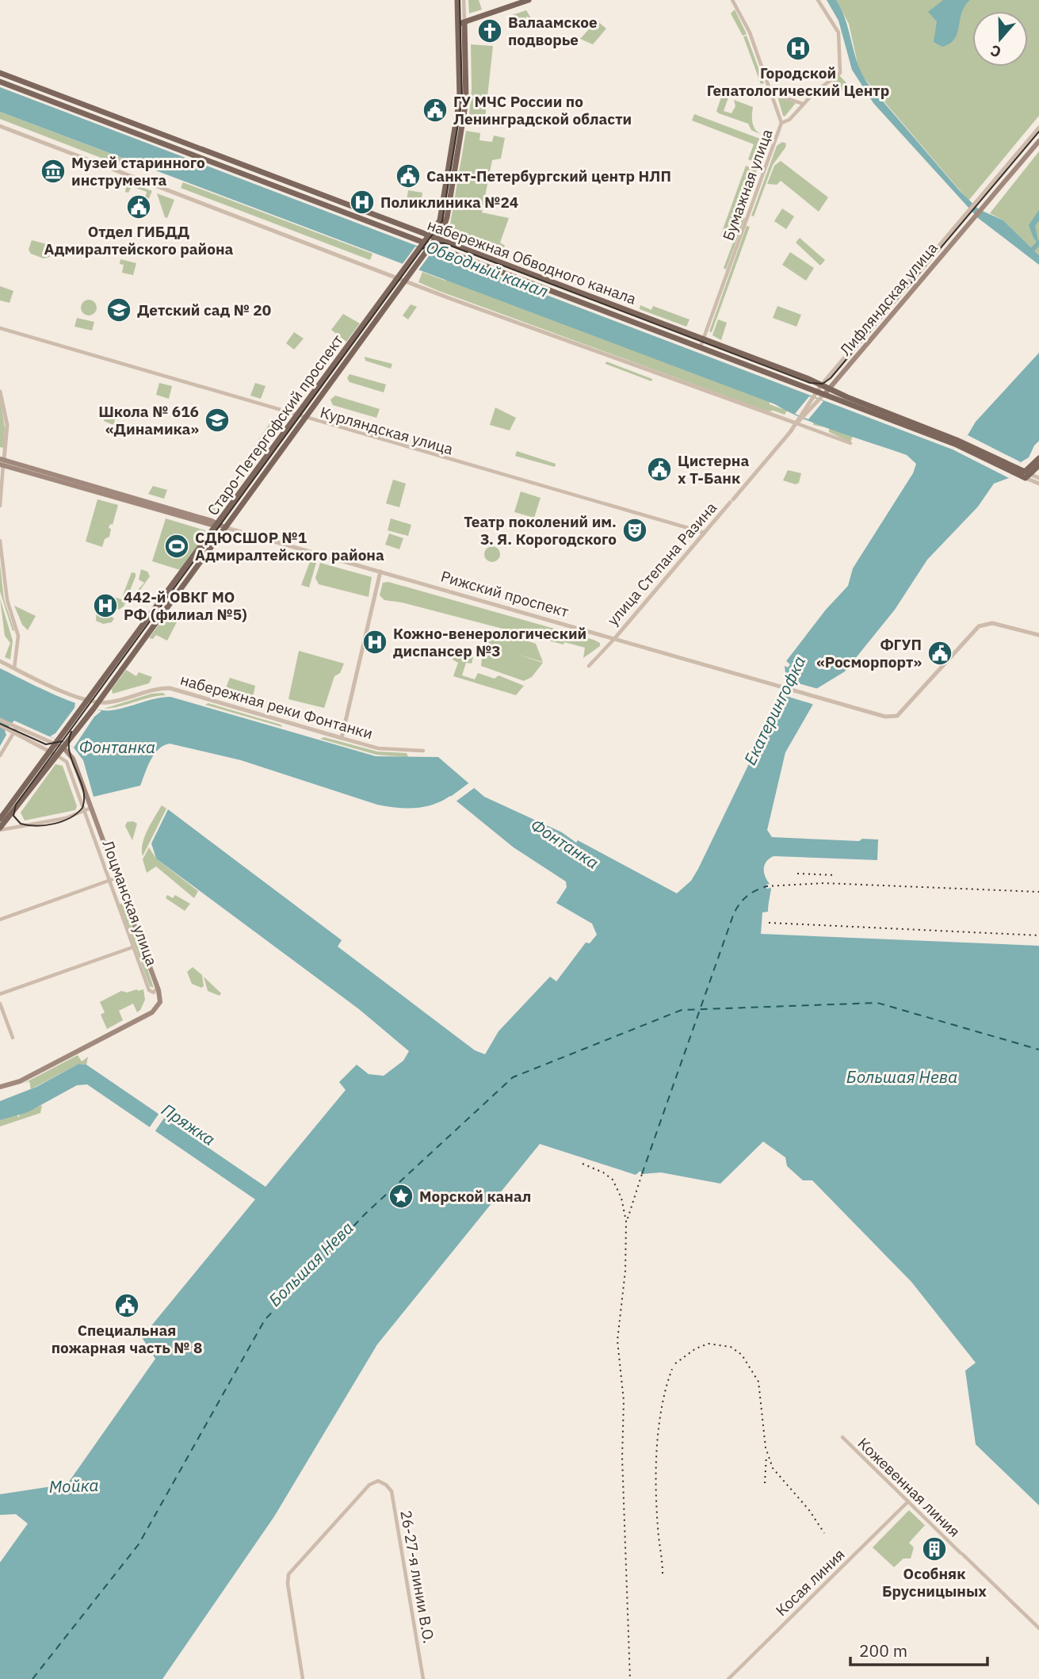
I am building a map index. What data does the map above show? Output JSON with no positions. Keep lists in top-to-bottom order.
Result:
{
  "streets": {
    "main road": [
      "набережная Обводного канала",
      "Лифляндская улица",
      "Старо-Петергофский проспект",
      "Рижский проспект",
      "Лоцманская улица"
    ],
    "street": [
      "Бумажная улица",
      "Курляндская улица",
      "улица Степана Разина",
      "набережная реки Фонтанки",
      "Кожевенная линия",
      "26-27-я линии В.О.",
      "Косая линия"
    ]
  },
  "crossings": [
    ["Бумажная улица", "набережная Обводного канала"],
    ["набережная Обводного канала", "Лифляндская улица"],
    ["набережная Обводного канала", "улица Степана Разина"],
    ["Старо-Петергофский проспект", "Курляндская улица"],
    ["Старо-Петергофский проспект", "Рижский проспект"],
    ["Старо-Петергофский проспект", "набережная реки Фонтанки"],
    ["Старо-Петергофский проспект", "Лоцманская улица"],
    ["Курляндская улица", "улица Степана Разина"],
    ["улица Степана Разина", "Рижский проспект"],
    ["Кожевенная линия", "Косая линия"]
  ],
  "water": [
    "Обводный канал",
    "Екатерингофка",
    "Фонтанка",
    "Большая Нева",
    "Пряжка",
    "Мойка"
  ],
  "places": {
    "church": ["Валаамское подворье"],
    "hospital": [
      "Городской Гепатологический Центр",
      "Поликлиника №24",
      "442-й ОВКГ МО РФ (филиал №5)",
      "Кожно-венерологический диспансер №3"
    ],
    "public building": [
      "ГУ МЧС России по Ленинградской области",
      "Санкт-Петербургский центр НЛП",
      "Отдел ГИБДД Адмиралтейского района",
      "Цистерна х Т-Банк",
      "ФГУП «Росморпорт»",
      "Специальная пожарная часть № 8"
    ],
    "museum": ["Музей старинного инструмента"],
    "school or university": ["Детский сад № 20", "Школа № 616 «Динамика»"],
    "theatre": ["Театр поколений им. З. Я. Корогодского"],
    "sports": ["СДЮСШОР №1 Адмиралтейского района"],
    "place": ["Морской канал"],
    "building": ["Особняк Брусницыных"]
  },
  "scale_bar": "200 m",
  "north": "bottom"
}
